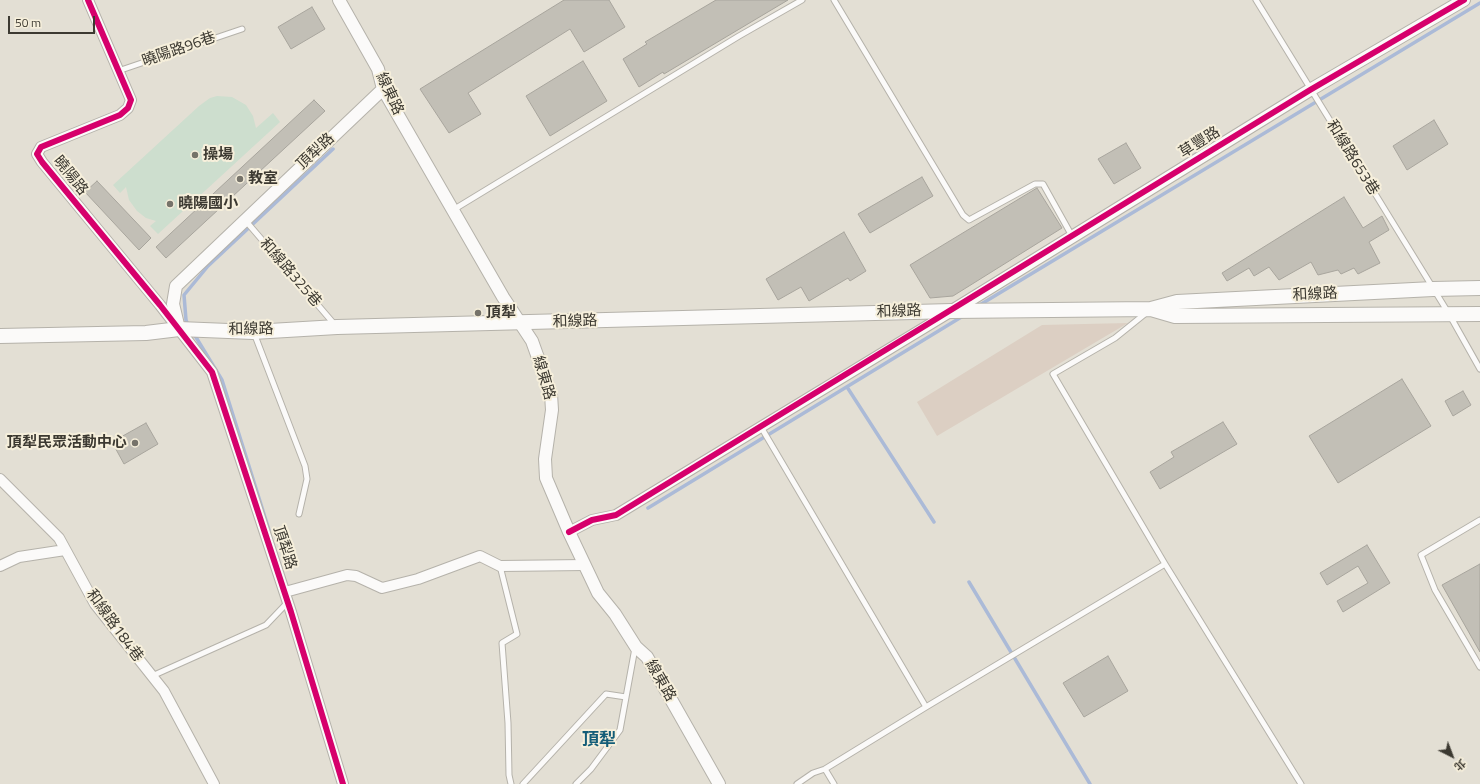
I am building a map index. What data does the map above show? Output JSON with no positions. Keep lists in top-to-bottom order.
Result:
{
  "streets": {
    "main road": ["和線路"],
    "street": [
      "線東路",
      "草豐路",
      "頂犁路",
      "曉陽路",
      "和線路184巷"
    ],
    "lane": ["曉陽路96巷", "和線路653巷", "和線路325巷"]
  },
  "crossings": [
    ["曉陽路96巷", "曉陽路"],
    ["線東路", "頂犁路"],
    ["線東路", "和線路"],
    ["草豐路", "和線路653巷"],
    ["草豐路", "和線路"],
    ["頂犁路", "曉陽路"],
    ["頂犁路", "和線路325巷"],
    ["頂犁路", "和線路"],
    ["和線路653巷", "和線路"],
    ["曉陽路", "和線路"],
    ["和線路325巷", "和線路"]
  ],
  "districts": ["頂犁"],
  "places": [
    "操場",
    "教室",
    "曉陽國小",
    "頂犁",
    "頂犁民眾活動中心"
  ],
  "scale_bar": "50 m",
  "north": "bottom right"
}
